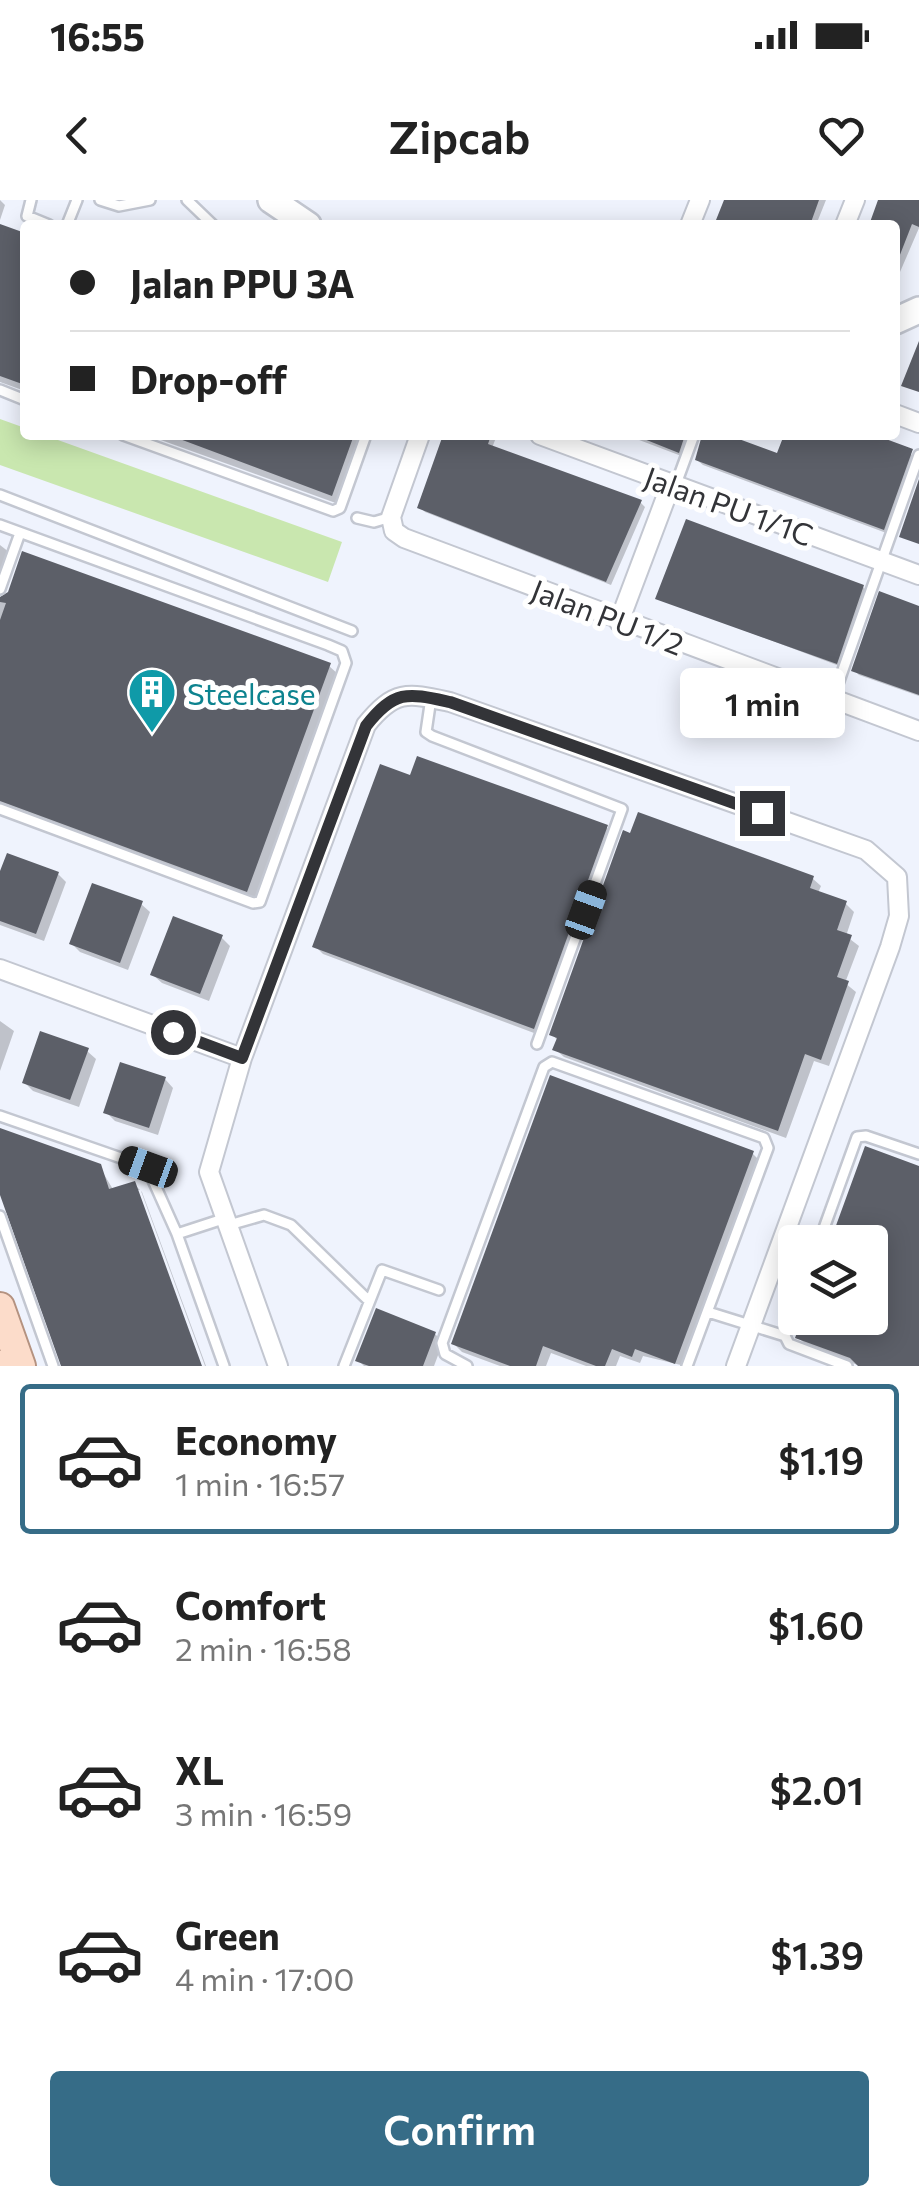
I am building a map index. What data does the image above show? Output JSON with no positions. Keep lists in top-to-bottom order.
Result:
{
  "streets": {
    "street": ["Jalan PU 1/1C", "Jalan PU 1/2"]
  },
  "places": {
    "building": ["Steelcase"]
  },
  "page": {
    "status": "16:55",
    "header": "Zipcab",
    "banner": ["Jalan PPU 3A", "Drop-off"],
    "bubble": "1 min",
    "list": [
      {
        "name": "Economy",
        "note": "1 min · 16:57",
        "value": "$1.19"
      },
      {
        "name": "Comfort",
        "note": "2 min · 16:58",
        "value": "$1.60"
      },
      {
        "name": "XL",
        "note": "3 min · 16:59",
        "value": "$2.01"
      },
      {
        "name": "Green",
        "note": "4 min · 17:00",
        "value": "$1.39"
      }
    ],
    "buttons": "Confirm"
  }
}
